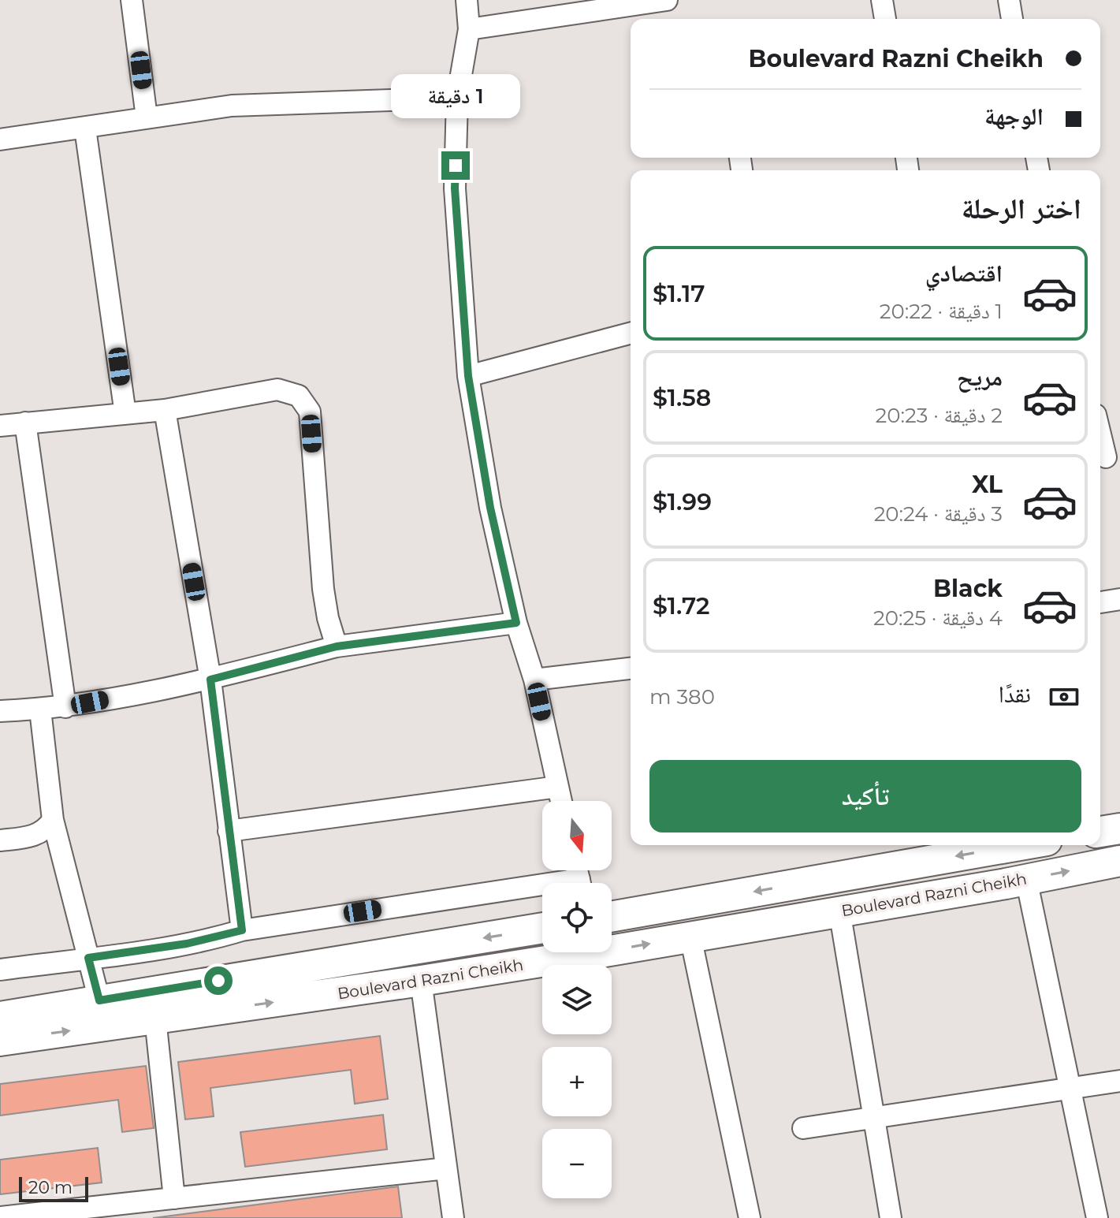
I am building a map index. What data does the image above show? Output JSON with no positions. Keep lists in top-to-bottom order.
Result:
{
  "streets": {
    "main road": ["Boulevard Razni Cheikh"]
  },
  "scale_bar": "20 m",
  "north": "bottom",
  "page": {
    "banner": ["Boulevard Razni Cheikh", "الوجهة"],
    "bubble": "1 دقيقة",
    "heading": "اختر الرحلة",
    "list": [
      {
        "name": "اقتصادي",
        "note": "1 دقيقة · 20:22",
        "value": "$1.17"
      },
      {
        "name": "مريح",
        "note": "2 دقيقة · 20:23",
        "value": "$1.58"
      },
      {
        "name": "XL",
        "note": "3 دقيقة · 20:24",
        "value": "$1.99"
      },
      {
        "name": "Black",
        "note": "4 دقيقة · 20:25",
        "value": "$1.72"
      }
    ],
    "pay": ["نقدًا", "380 m"],
    "buttons": "تأكيد",
    "map_buttons": ["+", "−"],
    "scale": "20 m"
  }
}
